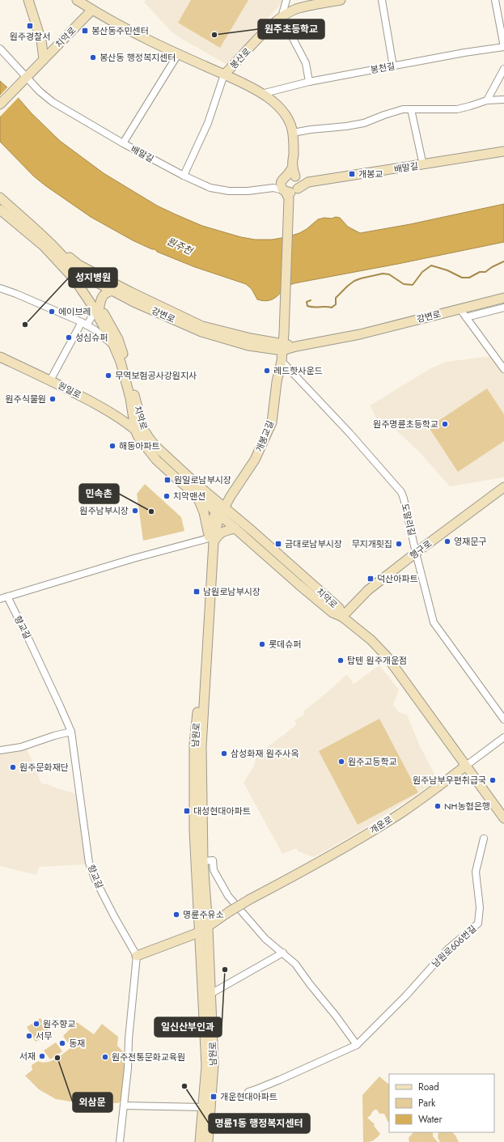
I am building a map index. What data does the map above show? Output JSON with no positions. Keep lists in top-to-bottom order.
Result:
{
  "streets": {
    "street": [
      "치악로",
      "봉산로",
      "봉천길",
      "배말길",
      "강변로",
      "원일로",
      "개봉교길",
      "도말리길",
      "행구로",
      "향교길",
      "남원로",
      "개운로",
      "남원로606번길"
    ]
  },
  "crossings": [
    ["치악로", "봉산로"],
    ["치악로", "배말길"],
    ["치악로", "강변로"],
    ["치악로", "원일로"],
    ["치악로", "개봉교길"],
    ["치악로", "행구로"],
    ["치악로", "남원로"],
    ["치악로", "개운로"],
    ["봉산로", "배말길"],
    ["봉산로", "개봉교길"],
    ["봉천길", "개봉교길"],
    ["배말길", "개봉교길"],
    ["강변로", "개봉교길"],
    ["개봉교길", "도말리길"],
    ["개봉교길", "남원로"],
    ["도말리길", "행구로"],
    ["남원로", "개운로"]
  ],
  "water": ["원주천"],
  "places": {
    "transit": [
      "원주경찰서",
      "봉산동주민센터",
      "개봉교",
      "원일로남부시장",
      "금대로남부시장",
      "덕산아파트",
      "남원로남부시장",
      "대성현대아파트",
      "개운현대아파트"
    ],
    "other": [
      "원주초등학교",
      "봉산동 행정복지센터",
      "에이브레",
      "성지병원",
      "성심슈퍼",
      "레드핫사운드",
      "무역보험공사강원지사",
      "원주식물원",
      "원주명륜초등학교",
      "해동아파트",
      "치악맨션",
      "원주남부시장",
      "민속촌",
      "영재문구",
      "무지개횟집",
      "롯데슈퍼",
      "탑텐 원주개운점",
      "삼성화재 원주사옥",
      "원주고등학교",
      "원주문화재단",
      "원주남부우편취급국",
      "NH농협은행",
      "명륜주유소",
      "일신산부인과",
      "원주향교",
      "서무",
      "동재",
      "서재",
      "원주전통문화교육원",
      "외삼문",
      "명륜1동 행정복지센터"
    ]
  },
  "legend": ["Road", "Park", "Water"]
}
